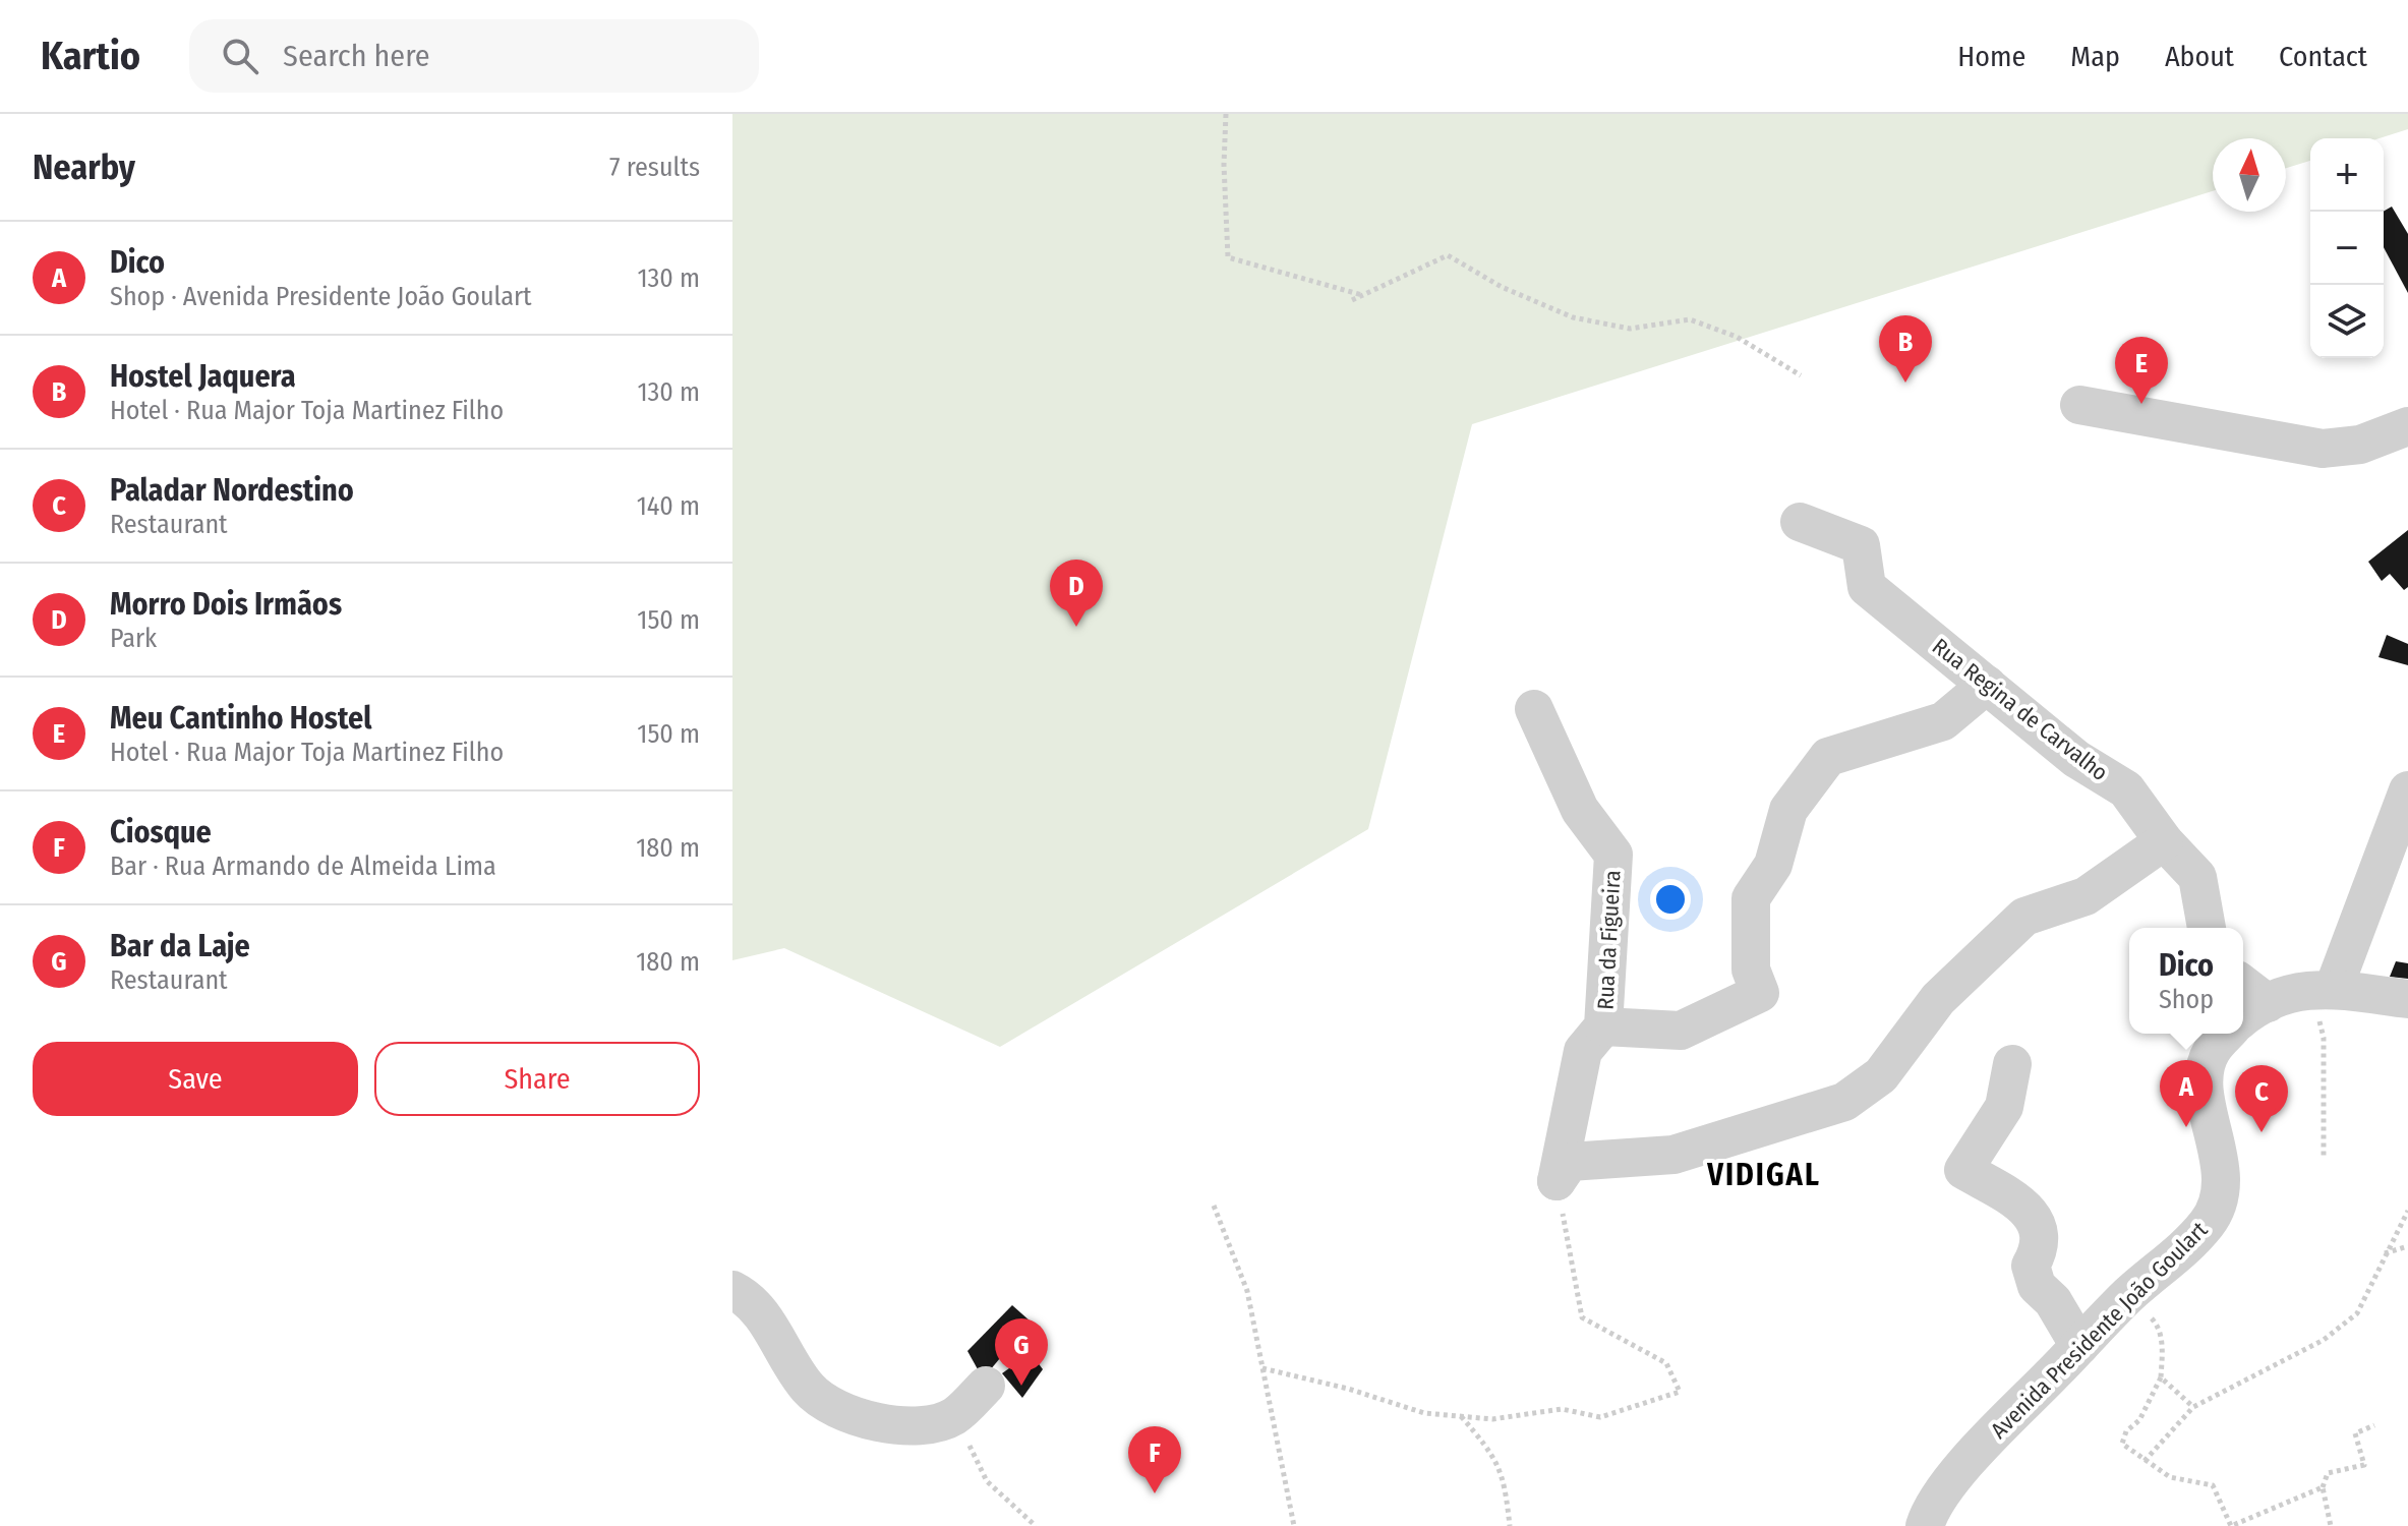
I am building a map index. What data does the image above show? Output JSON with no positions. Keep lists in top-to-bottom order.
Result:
{
  "streets": {
    "street": ["Rua Regina de Carvalho", "Rua da Figueira", "Avenida Presidente João Goulart"]
  },
  "districts": ["VIDIGAL"],
  "north": "top",
  "page": {
    "header": "Kartio",
    "search": "Search here",
    "nav": [
      "Home",
      "Map",
      "About",
      "Contact"
    ],
    "heading": ["Nearby", "7 results"],
    "map_buttons": ["+", "−"],
    "list": [
      {
        "mark": "A",
        "name": "Dico",
        "note": "Shop · Avenida Presidente João Goulart",
        "value": "130 m"
      },
      {
        "mark": "B",
        "name": "Hostel Jaquera",
        "note": "Hotel · Rua Major Toja Martinez Filho",
        "value": "130 m"
      },
      {
        "mark": "C",
        "name": "Paladar Nordestino",
        "note": "Restaurant",
        "value": "140 m"
      },
      {
        "mark": "D",
        "name": "Morro Dois Irmãos",
        "note": "Park",
        "value": "150 m"
      },
      {
        "mark": "E",
        "name": "Meu Cantinho Hostel",
        "note": "Hotel · Rua Major Toja Martinez Filho",
        "value": "150 m"
      },
      {
        "mark": "F",
        "name": "Ciosque",
        "note": "Bar · Rua Armando de Almeida Lima",
        "value": "180 m"
      },
      {
        "mark": "G",
        "name": "Bar da Laje",
        "note": "Restaurant",
        "value": "180 m"
      }
    ],
    "pins": [
      "B",
      "E",
      "D",
      "A",
      "C",
      "G",
      "F"
    ],
    "popup": ["Dico", "Shop"],
    "buttons": ["Save", "Share"]
  }
}
